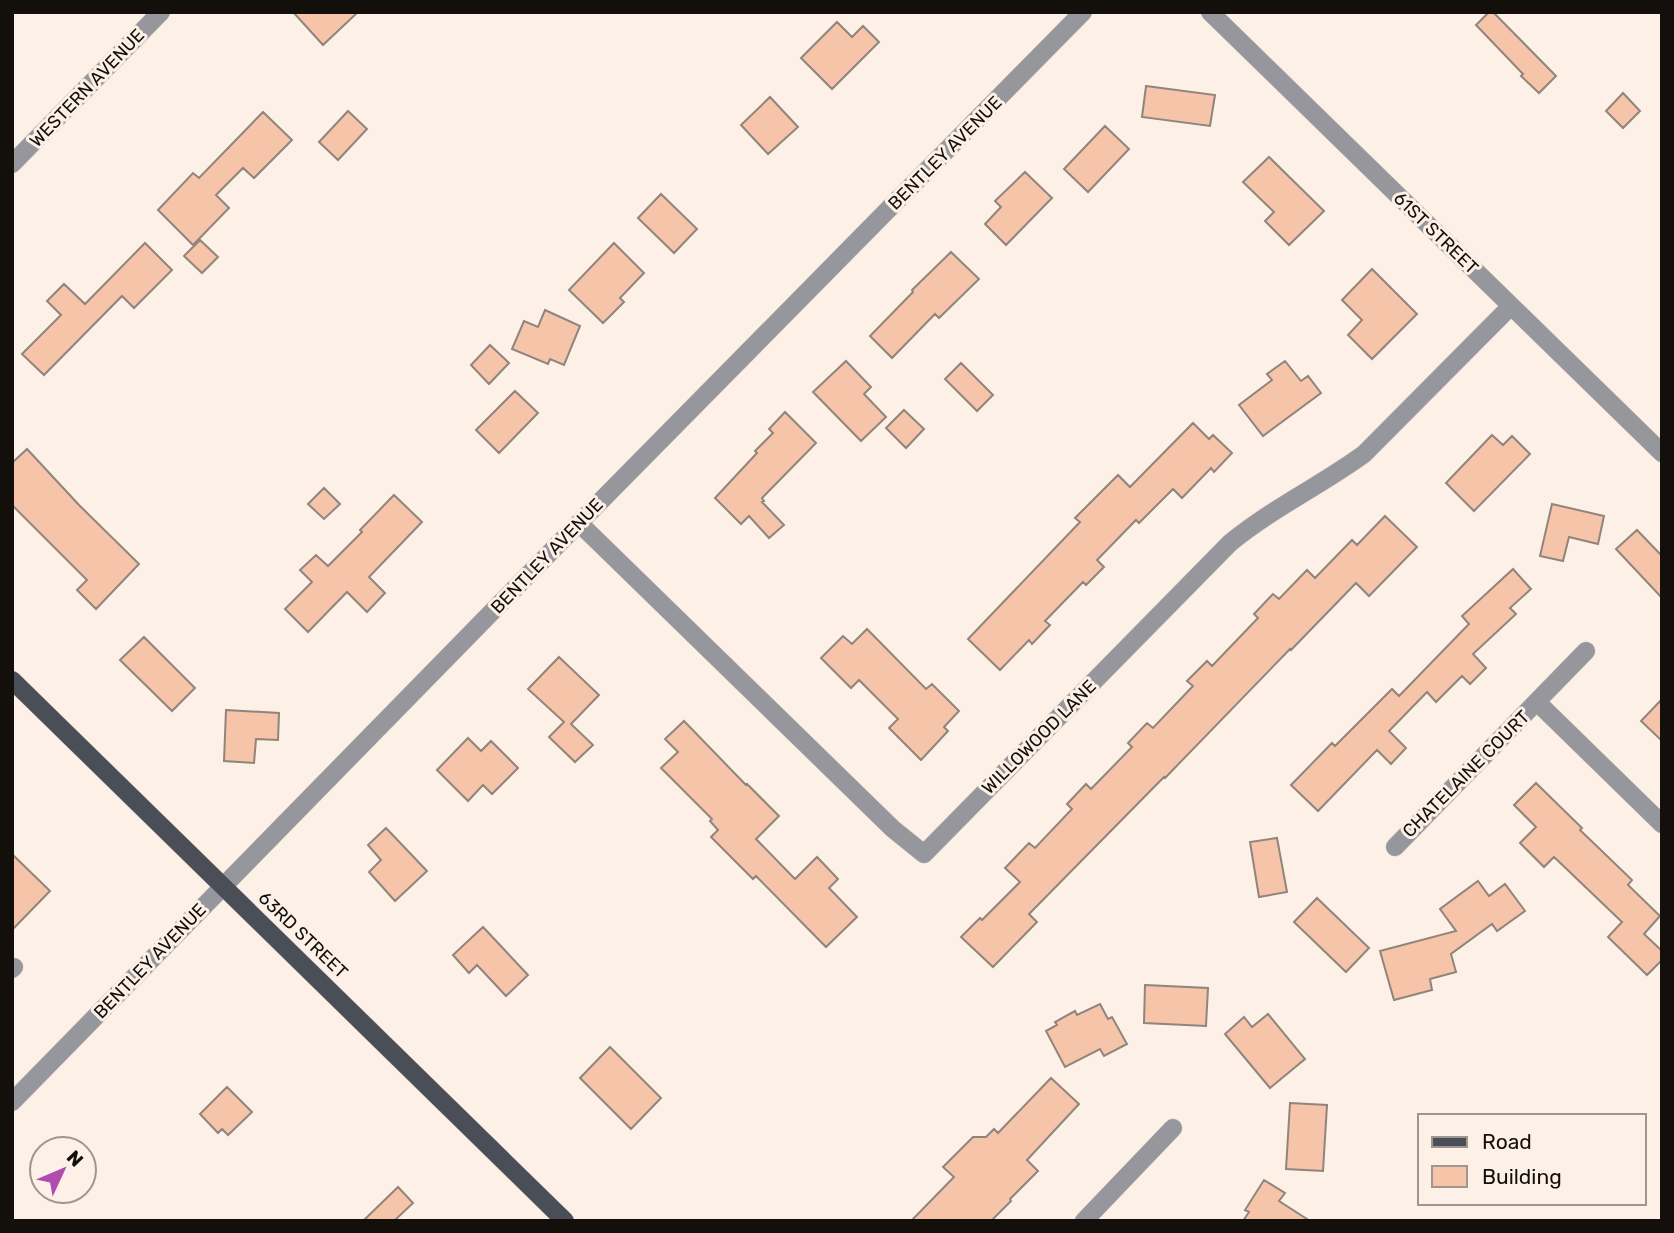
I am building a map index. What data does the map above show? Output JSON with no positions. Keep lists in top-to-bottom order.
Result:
{
  "streets": {
    "main road": ["63RD STREET"],
    "street": [
      "WESTERN AVENUE",
      "BENTLEY AVENUE",
      "61ST STREET",
      "WILLOWOOD LANE",
      "CHATELAINE COURT"
    ]
  },
  "crossings": [
    ["BENTLEY AVENUE", "WILLOWOOD LANE"],
    ["BENTLEY AVENUE", "63RD STREET"],
    ["61ST STREET", "WILLOWOOD LANE"]
  ],
  "legend": ["Road", "Building"],
  "north": "top right"
}
